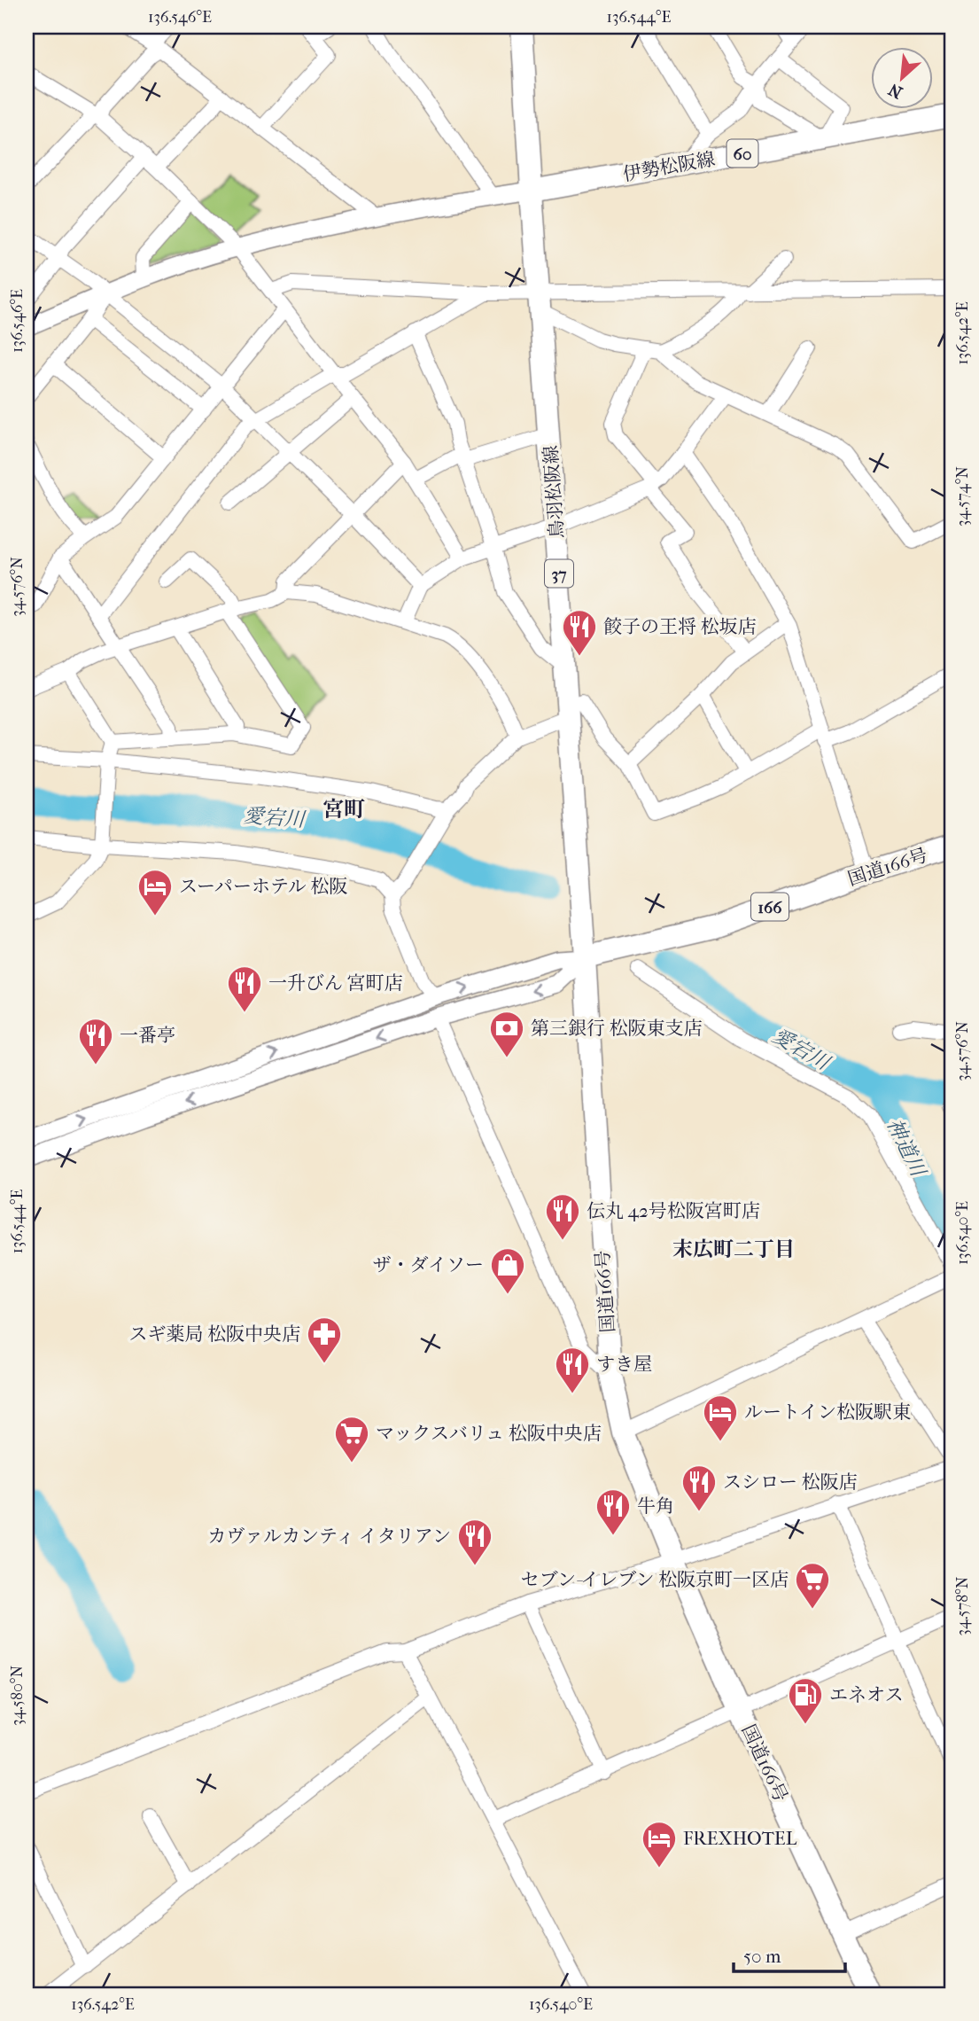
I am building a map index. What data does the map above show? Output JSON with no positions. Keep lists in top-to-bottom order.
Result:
{
  "streets": {
    "main road": [
      "60",
      "伊勢松阪線",
      "鳥羽松阪線",
      "37",
      "国道166号",
      "166"
    ]
  },
  "crossings": [
    ["伊勢松阪線", "鳥羽松阪線"],
    ["鳥羽松阪線", "国道166号"]
  ],
  "districts": ["宮町", "末広町二丁目"],
  "water": ["愛宕川", "神道川"],
  "places": {
    "restaurant": [
      "餃子の王将 松坂店",
      "一升びん 宮町店",
      "一番亭",
      "伝丸 42号松阪宮町店",
      "すき屋",
      "スシロー 松阪店",
      "牛角",
      "カヴァルカンティ イタリアン"
    ],
    "hotel": ["スーパーホテル 松阪", "ルートイン松阪駅東", "FREXHOTEL"],
    "bank": ["第三銀行 松阪東支店"],
    "shop": ["ザ・ダイソー"],
    "pharmacy": ["スギ薬局 松阪中央店"],
    "supermarket": ["マックスバリュ 松阪中央店", "セブン-イレブン 松阪京町一区店"],
    "fuel station": ["エネオス"]
  },
  "scale_bar": "50 m",
  "north": "bottom left",
  "coordinates": [
    "136.546°E",
    "136.544°E",
    "136.542°E",
    "34.574°N",
    "34.576°N",
    "136.540°E",
    "34.578°N",
    "34.580°N"
  ]
}
